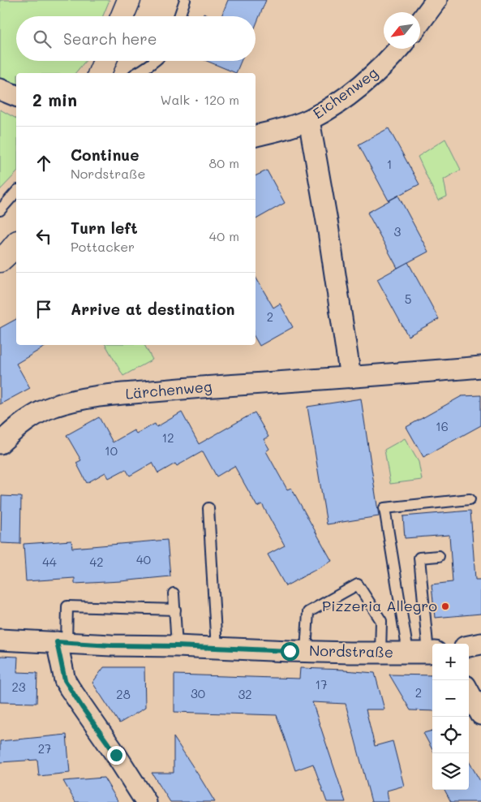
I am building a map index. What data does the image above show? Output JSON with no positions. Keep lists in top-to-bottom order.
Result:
{
  "streets": {
    "street": ["Eichenweg", "Lärchenweg", "Nordstraße"]
  },
  "places": ["Pizzeria Allegro"],
  "house_numbers": [
    "1",
    "3",
    "5",
    "2",
    "16",
    "12",
    "10",
    "40",
    "44",
    "42",
    "17",
    "23",
    "2",
    "30",
    "28",
    "32",
    "27"
  ],
  "north": "bottom left",
  "page": {
    "search": "Search here",
    "heading": ["2 min", "Walk · 120 m"],
    "list": [
      ["Continue", "Nordstraße", "80 m"],
      ["Turn left", "Pottacker", "40 m"],
      "Arrive at destination"
    ],
    "map_buttons": ["+", "−"]
  }
}
